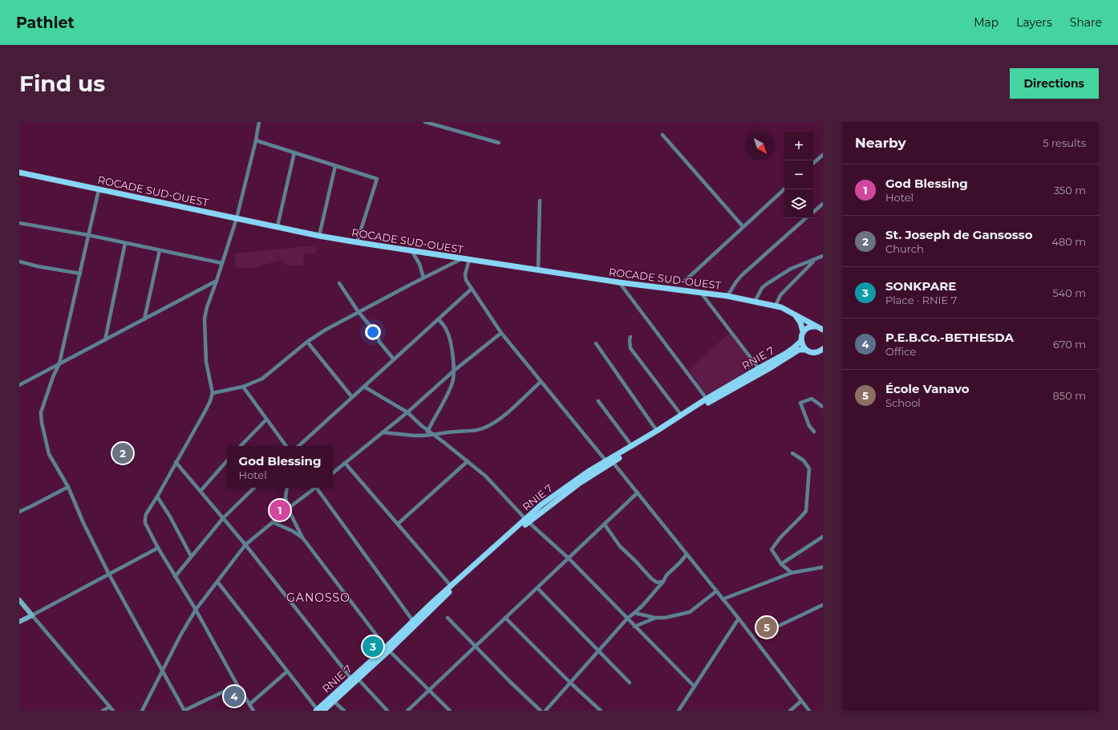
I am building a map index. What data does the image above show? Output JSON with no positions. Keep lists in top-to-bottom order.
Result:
{
  "streets": {
    "main road": ["ROCADE SUD-OUEST", "RNIE 7"]
  },
  "districts": ["GANOSSO"],
  "north": "bottom right",
  "page": {
    "header": "Pathlet",
    "nav": ["Map", "Layers", "Share"],
    "buttons": "Directions",
    "title": "Find us",
    "heading": ["Nearby", "5 results"],
    "map_buttons": ["+", "−"],
    "list": [
      {
        "mark": "1",
        "name": "God Blessing",
        "note": "Hotel",
        "value": "350 m"
      },
      {
        "mark": "2",
        "name": "St. Joseph de Gansosso",
        "note": "Church",
        "value": "480 m"
      },
      {
        "mark": "3",
        "name": "SONKPARE",
        "note": "Place · RNIE 7",
        "value": "540 m"
      },
      {
        "mark": "4",
        "name": "P.E.B.Co.-BETHESDA",
        "note": "Office",
        "value": "670 m"
      },
      {
        "mark": "5",
        "name": "École Vanavo",
        "note": "School",
        "value": "850 m"
      }
    ],
    "pins": [
      "2",
      "1",
      "5",
      "3",
      "4"
    ],
    "popup": ["God Blessing", "Hotel"]
  }
}
